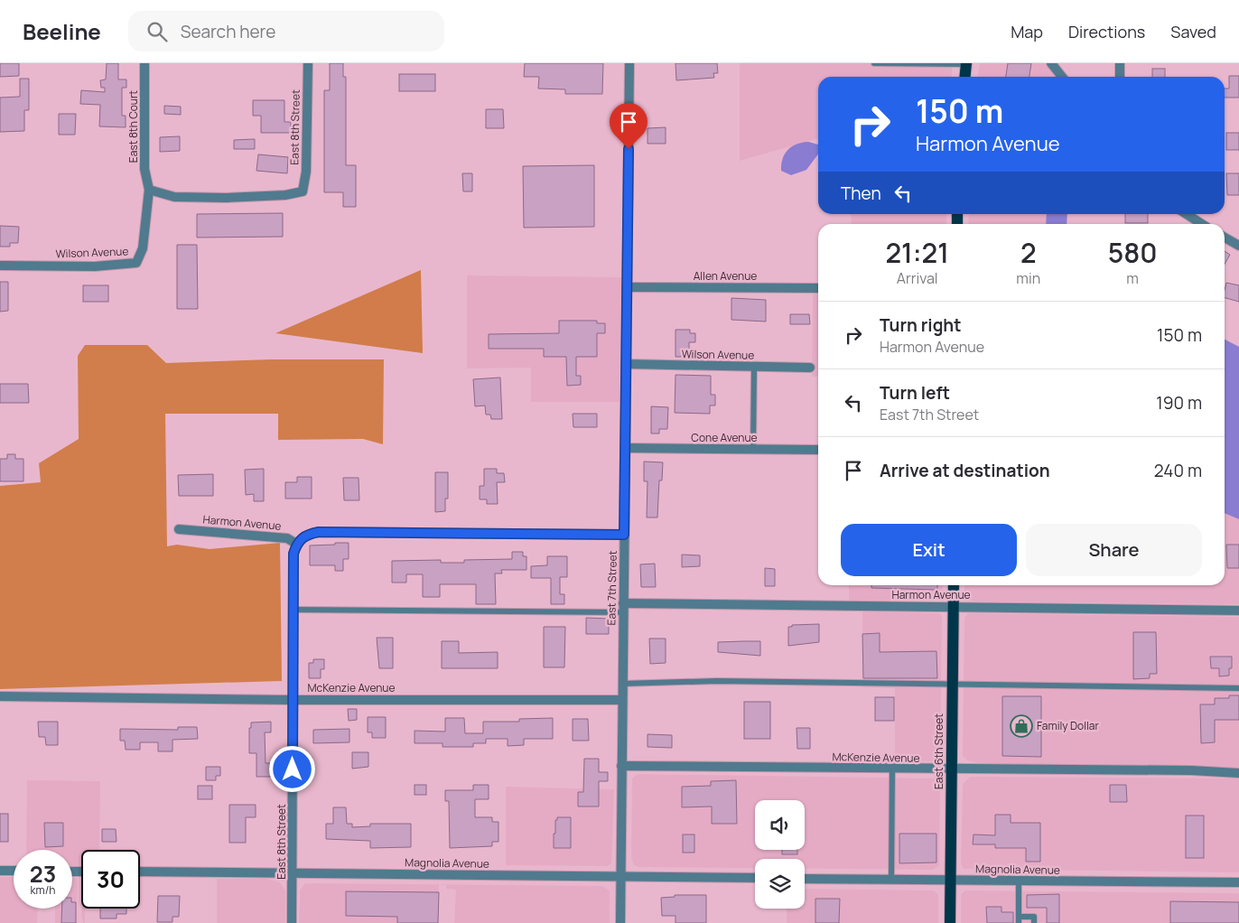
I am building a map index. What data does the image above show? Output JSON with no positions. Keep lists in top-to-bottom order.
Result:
{
  "streets": {
    "main road": ["East 6th Street"],
    "street": [
      "East 8th Court",
      "East 8th Street",
      "Wilson Avenue",
      "Allen Avenue",
      "Cone Avenue",
      "Harmon Avenue",
      "East 7th Street",
      "McKenzie Avenue",
      "Magnolia Avenue"
    ]
  },
  "crossings": [
    ["East 8th Court", "East 8th Street"],
    ["East 8th Court", "Wilson Avenue"],
    ["East 8th Street", "Wilson Avenue"],
    ["East 8th Street", "Harmon Avenue"],
    ["East 8th Street", "McKenzie Avenue"],
    ["East 8th Street", "Magnolia Avenue"],
    ["Wilson Avenue", "East 7th Street"],
    ["Allen Avenue", "East 7th Street"],
    ["Cone Avenue", "East 7th Street"],
    ["Harmon Avenue", "East 7th Street"],
    ["Harmon Avenue", "East 6th Street"],
    ["East 7th Street", "McKenzie Avenue"],
    ["East 7th Street", "Magnolia Avenue"],
    ["McKenzie Avenue", "East 6th Street"],
    ["East 6th Street", "Magnolia Avenue"]
  ],
  "places": {
    "shop": ["Family Dollar"]
  },
  "page": {
    "header": "Beeline",
    "search": "Search here",
    "nav": ["Map", "Directions", "Saved"],
    "turn": ["150 m", "Harmon Avenue"],
    "then": "Then",
    "eta": [
      "21:21",
      "Arrival",
      "2",
      "min",
      "580",
      "m"
    ],
    "list": [
      {
        "name": "Turn right",
        "note": "Harmon Avenue",
        "value": "150 m"
      },
      {
        "name": "Turn left",
        "note": "East 7th Street",
        "value": "190 m"
      },
      {
        "name": "Arrive at destination",
        "value": "240 m"
      }
    ],
    "buttons": ["Exit", "Share"],
    "speed": "23 km/h",
    "limit": "30"
  }
}
